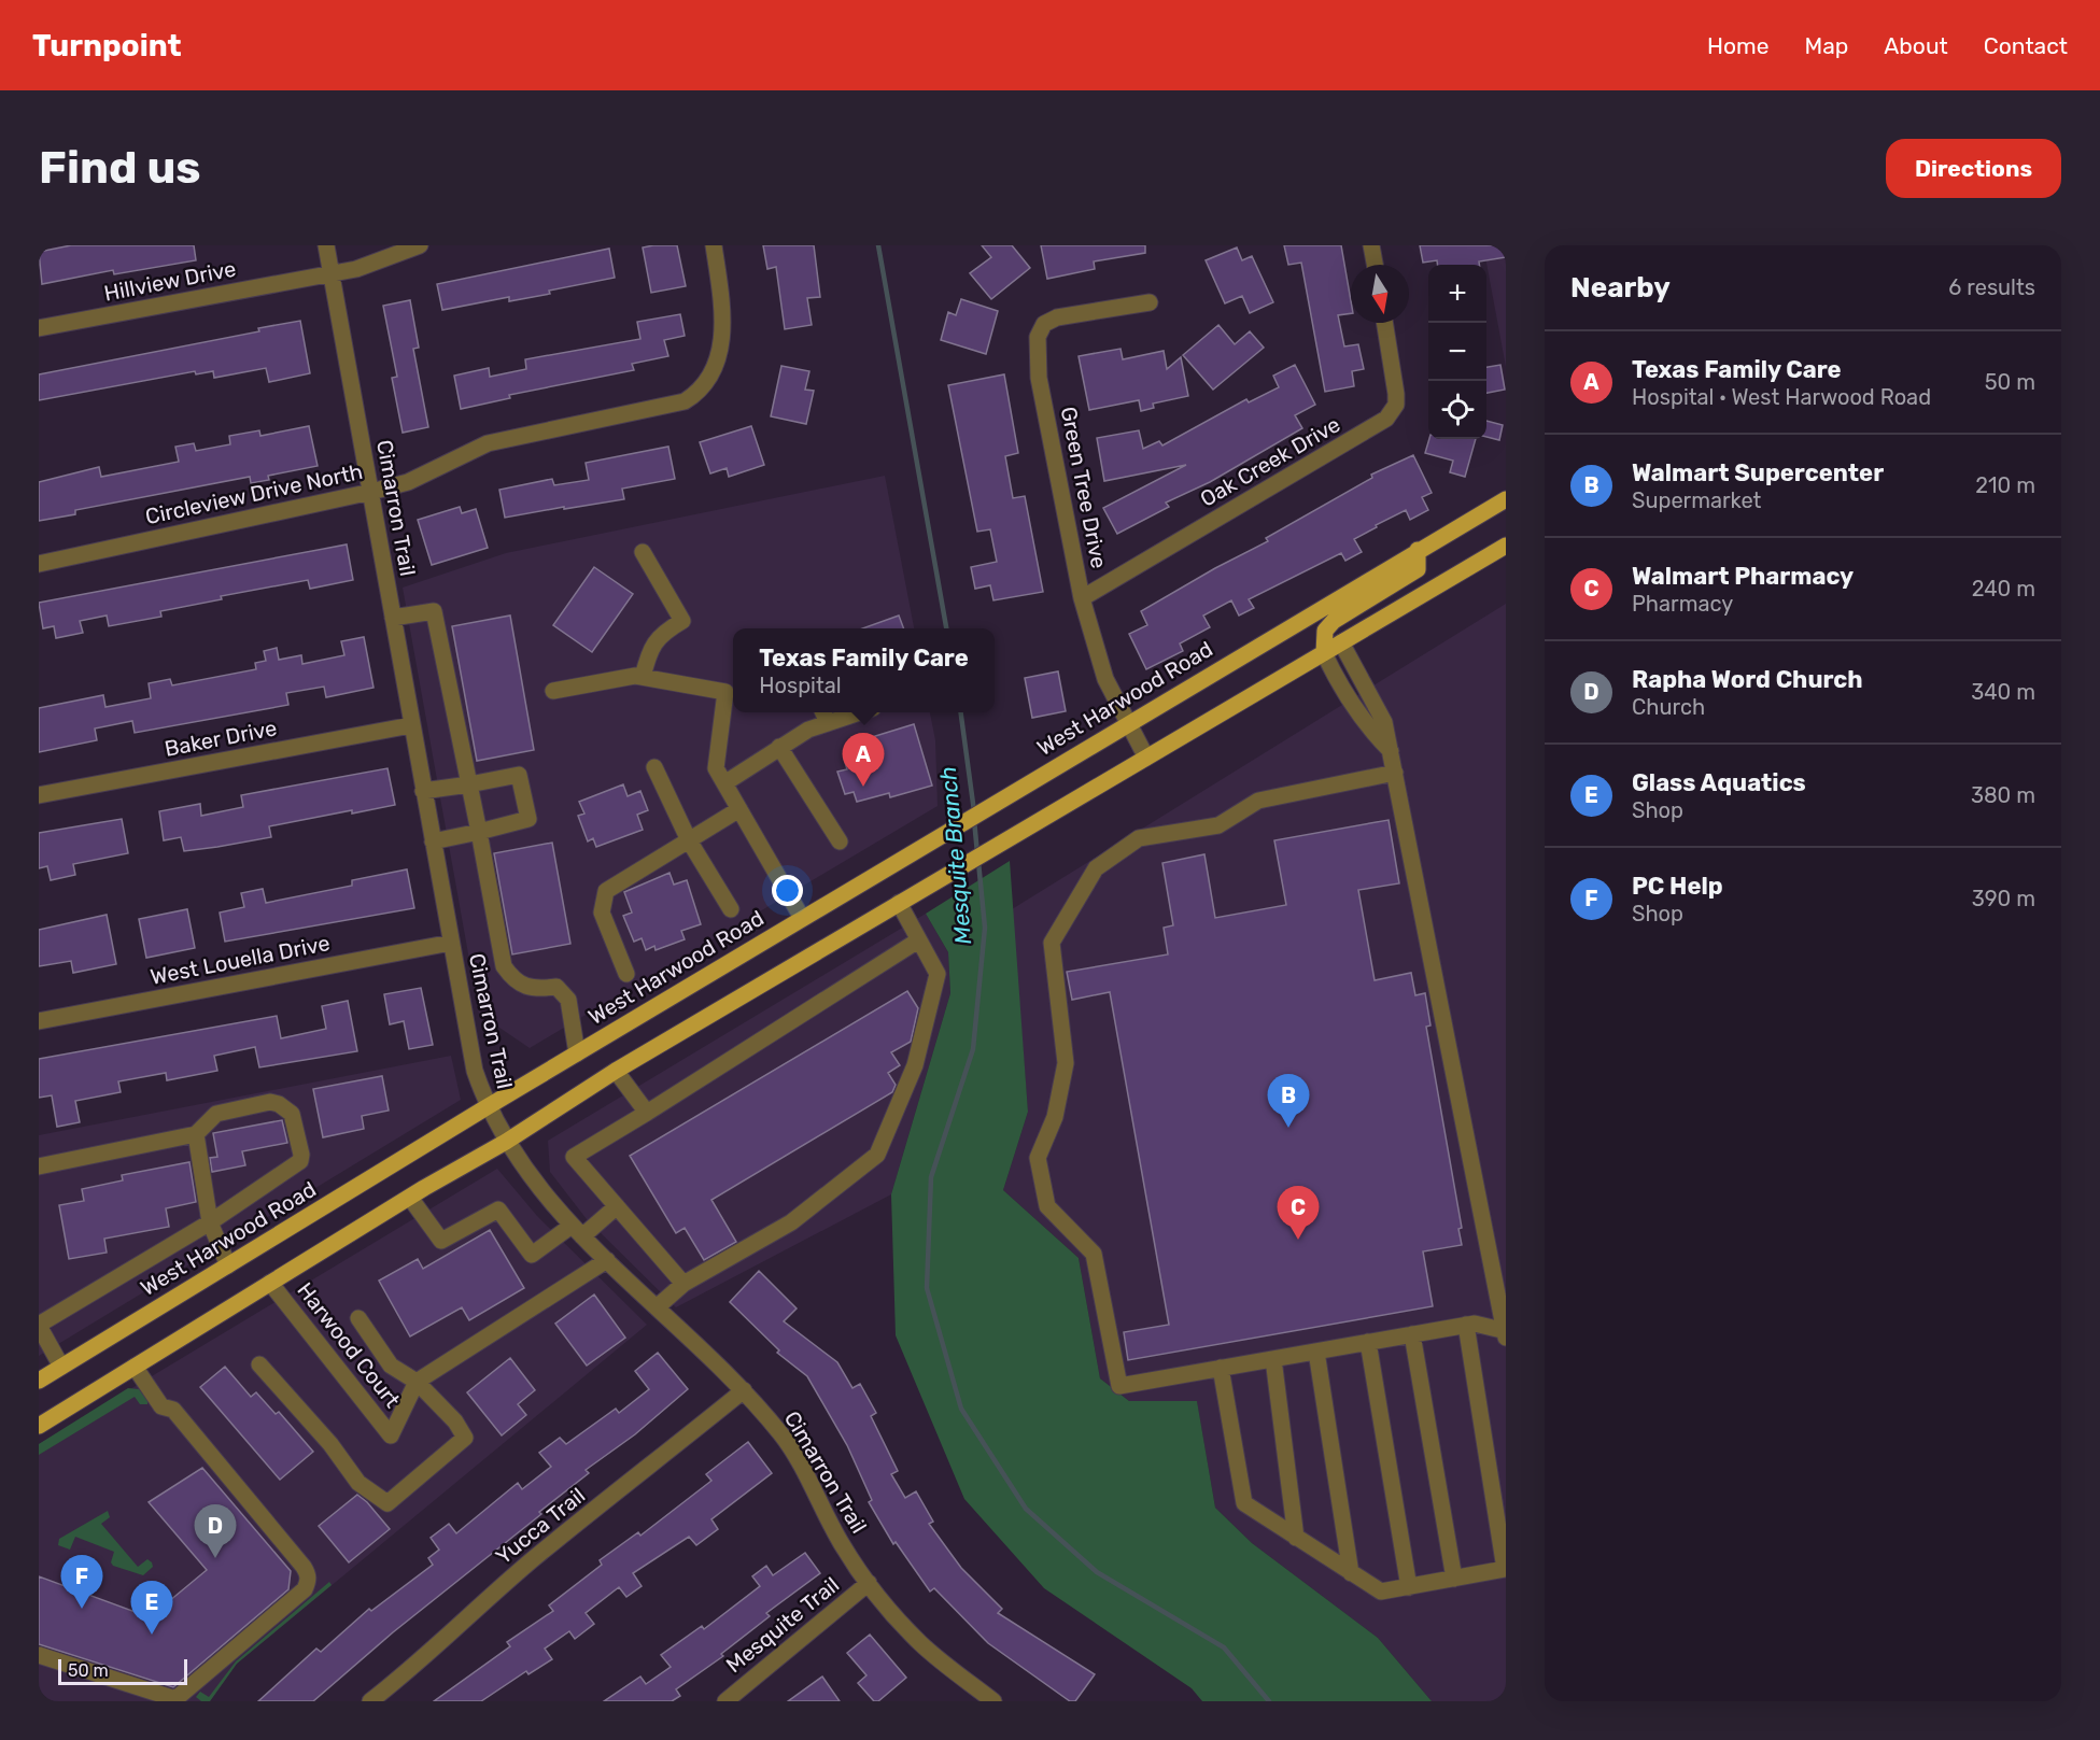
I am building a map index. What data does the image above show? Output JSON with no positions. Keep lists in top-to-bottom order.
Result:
{
  "streets": {
    "main road": ["West Harwood Road"],
    "street": [
      "Hillview Drive",
      "Oak Creek Drive",
      "Green Tree Drive",
      "Circleview Drive North",
      "Cimarron Trail",
      "Baker Drive",
      "West Louella Drive",
      "Harwood Court",
      "Yucca Trail",
      "Mesquite Trail"
    ]
  },
  "crossings": [
    ["Hillview Drive", "Cimarron Trail"],
    ["Oak Creek Drive", "Green Tree Drive"],
    ["Green Tree Drive", "West Harwood Road"],
    ["Circleview Drive North", "Cimarron Trail"],
    ["Cimarron Trail", "West Harwood Road"],
    ["Cimarron Trail", "Baker Drive"],
    ["Cimarron Trail", "West Louella Drive"],
    ["Cimarron Trail", "Yucca Trail"],
    ["Cimarron Trail", "Mesquite Trail"]
  ],
  "water": ["Mesquite Branch"],
  "scale_bar": "50 m",
  "north": "bottom",
  "page": {
    "header": "Turnpoint",
    "nav": [
      "Home",
      "Map",
      "About",
      "Contact"
    ],
    "buttons": "Directions",
    "title": "Find us",
    "heading": ["Nearby", "6 results"],
    "map_buttons": ["+", "−"],
    "list": [
      {
        "mark": "A",
        "name": "Texas Family Care",
        "note": "Hospital · West Harwood Road",
        "value": "50 m"
      },
      {
        "mark": "B",
        "name": "Walmart Supercenter",
        "note": "Supermarket",
        "value": "210 m"
      },
      {
        "mark": "C",
        "name": "Walmart Pharmacy",
        "note": "Pharmacy",
        "value": "240 m"
      },
      {
        "mark": "D",
        "name": "Rapha Word Church",
        "note": "Church",
        "value": "340 m"
      },
      {
        "mark": "E",
        "name": "Glass Aquatics",
        "note": "Shop",
        "value": "380 m"
      },
      {
        "mark": "F",
        "name": "PC Help",
        "note": "Shop",
        "value": "390 m"
      }
    ],
    "popup": ["Texas Family Care", "Hospital"],
    "pins": [
      "A",
      "B",
      "C",
      "D",
      "F",
      "E"
    ],
    "scale": "50 m"
  }
}
